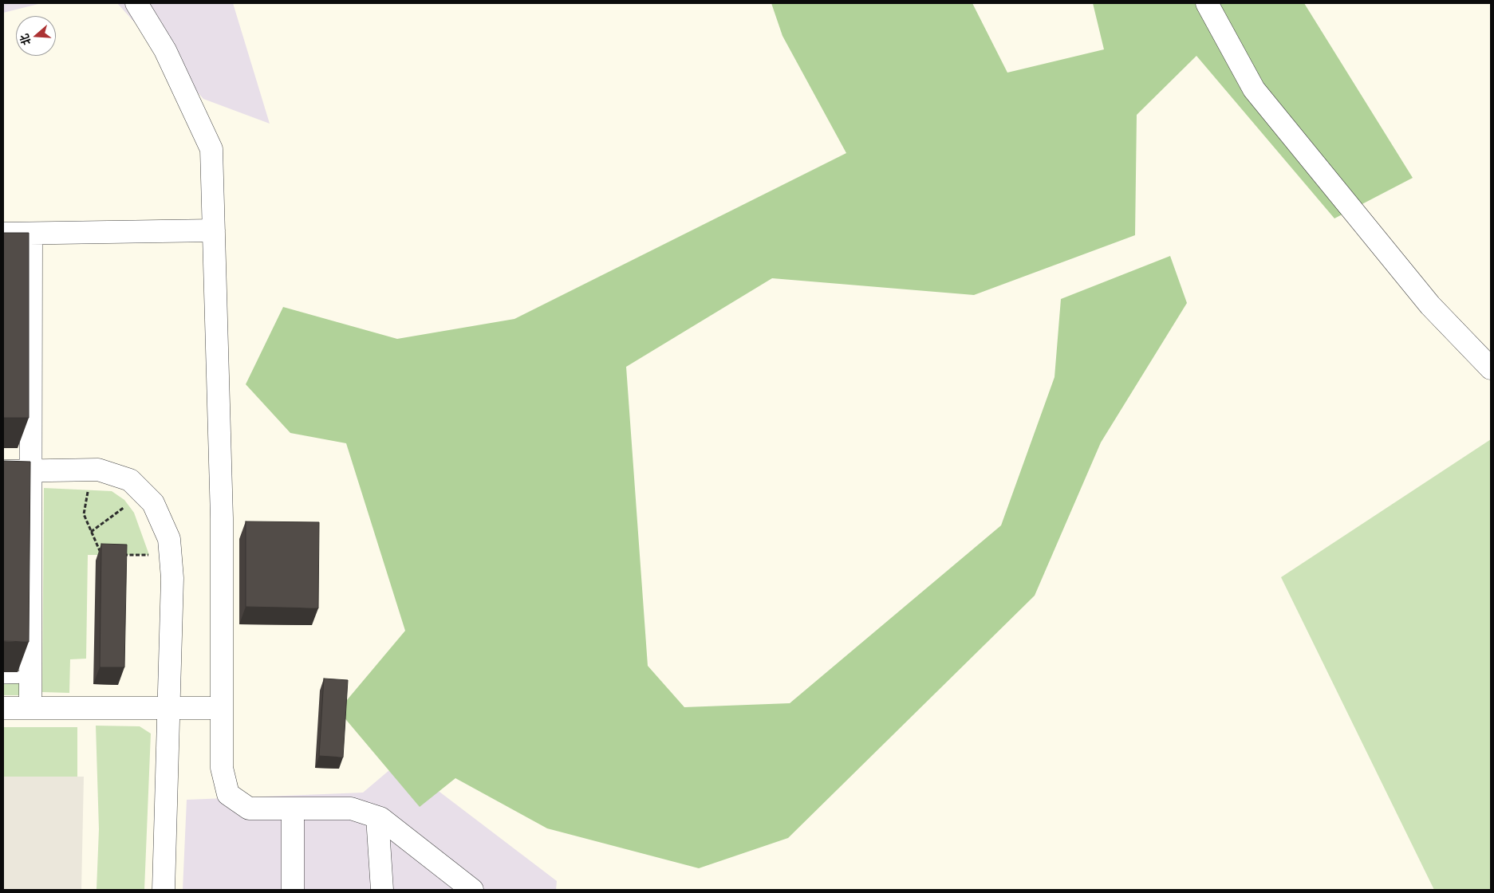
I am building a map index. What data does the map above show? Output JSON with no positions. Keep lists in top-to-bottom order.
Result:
{
  "north": "left"
}
